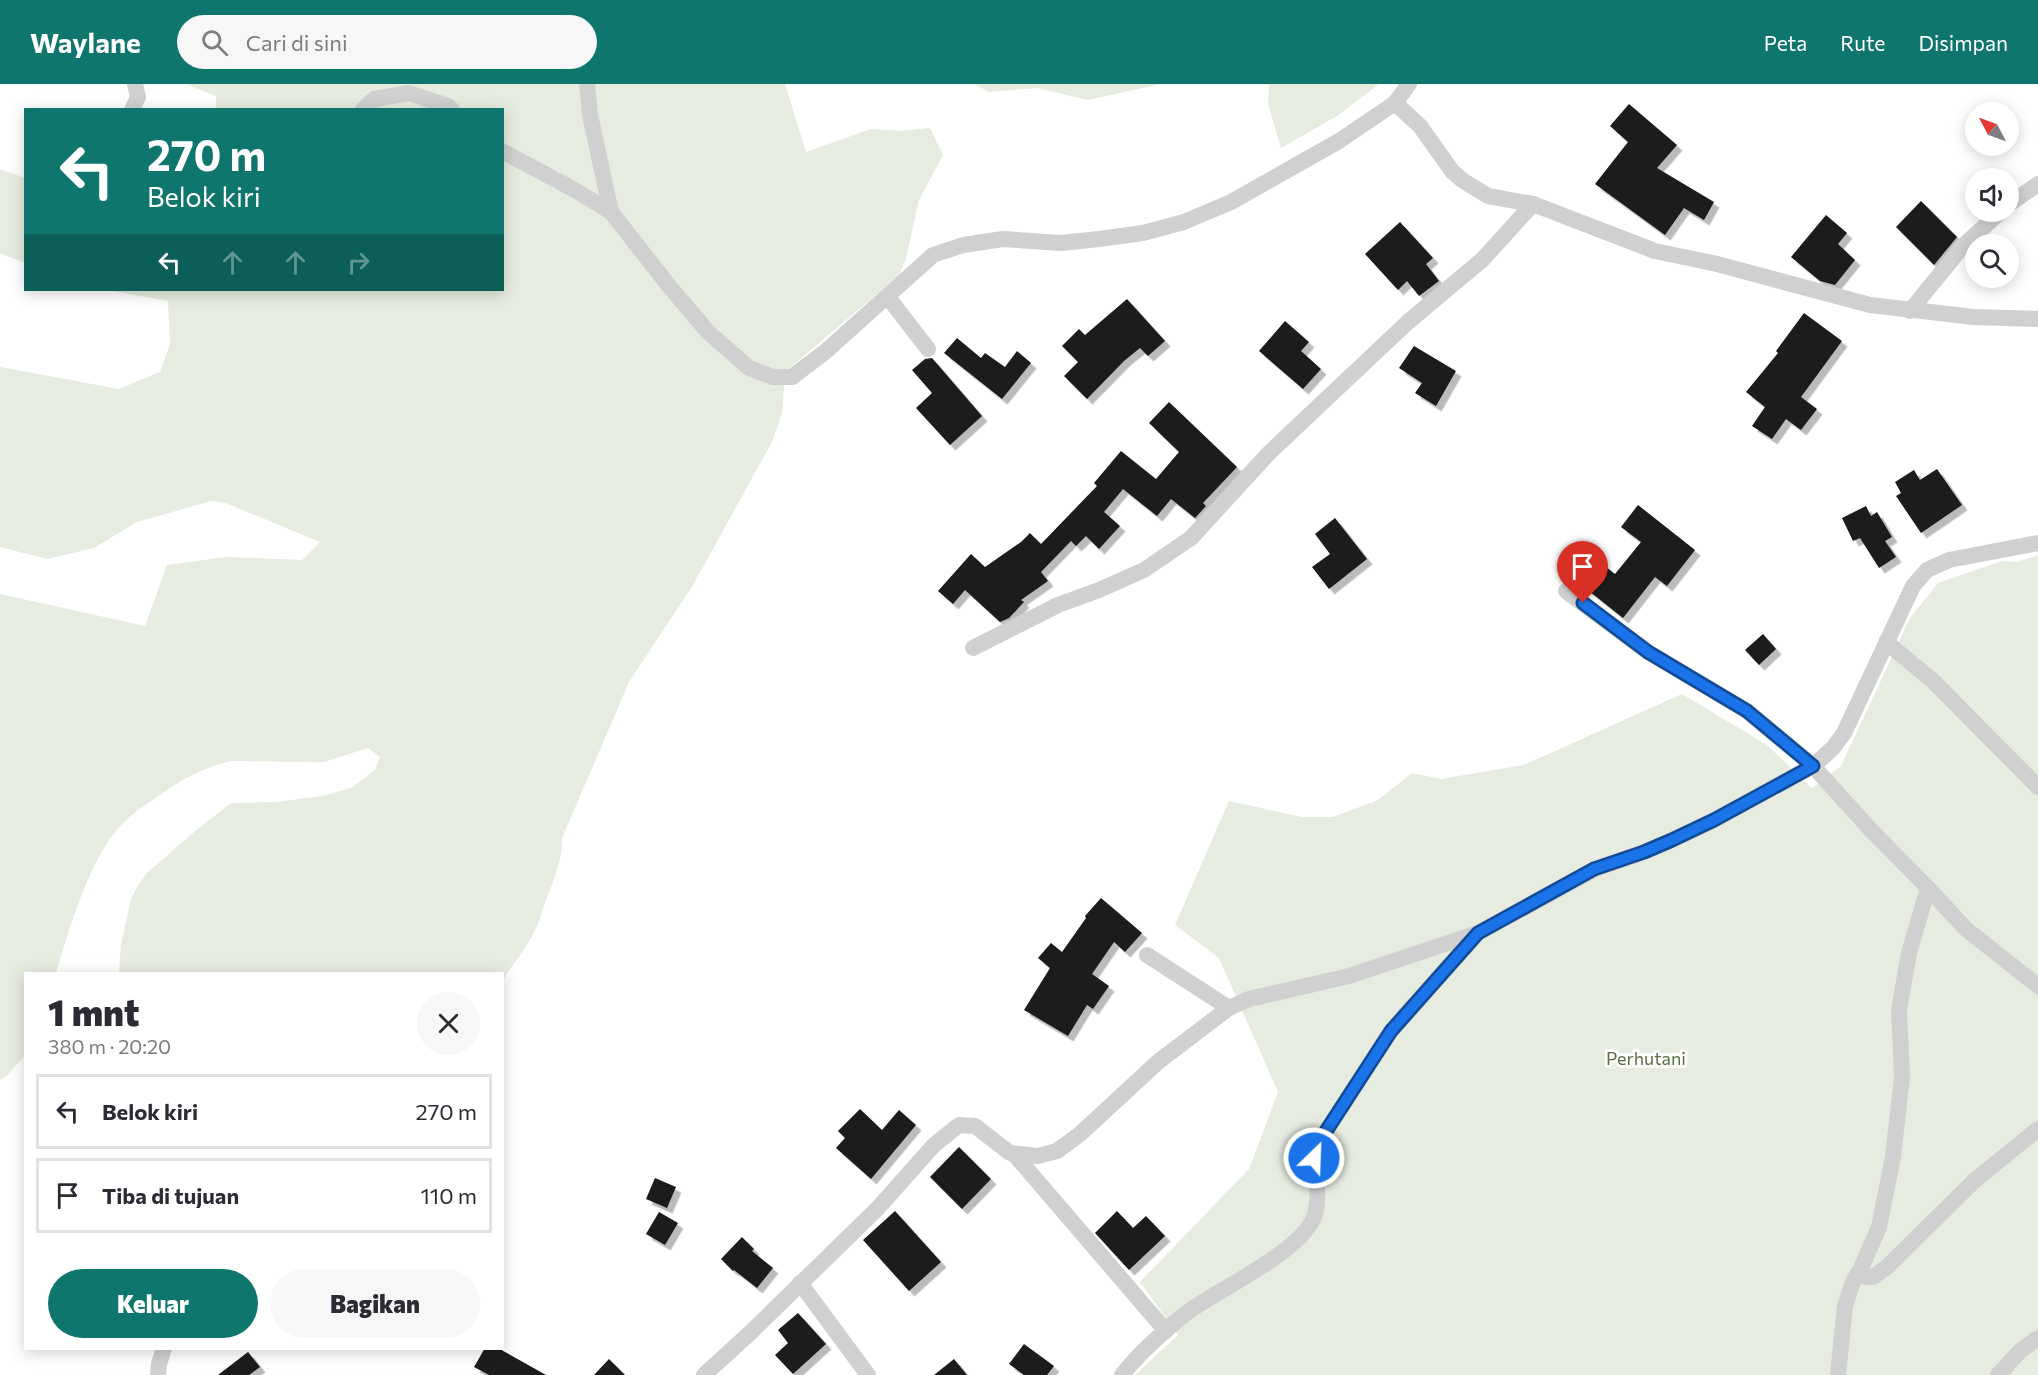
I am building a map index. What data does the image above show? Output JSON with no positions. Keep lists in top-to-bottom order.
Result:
{
  "parks": ["Perhutani"],
  "north": "top left",
  "page": {
    "header": "Waylane",
    "search": "Cari di sini",
    "nav": ["Peta", "Rute", "Disimpan"],
    "turn": ["270 m", "Belok kiri"],
    "heading": ["1 mnt", "380 m · 20:20"],
    "list": [
      {
        "name": "Belok kiri",
        "value": "270 m"
      },
      {
        "name": "Tiba di tujuan",
        "value": "110 m"
      }
    ],
    "buttons": ["Keluar", "Bagikan"]
  }
}
